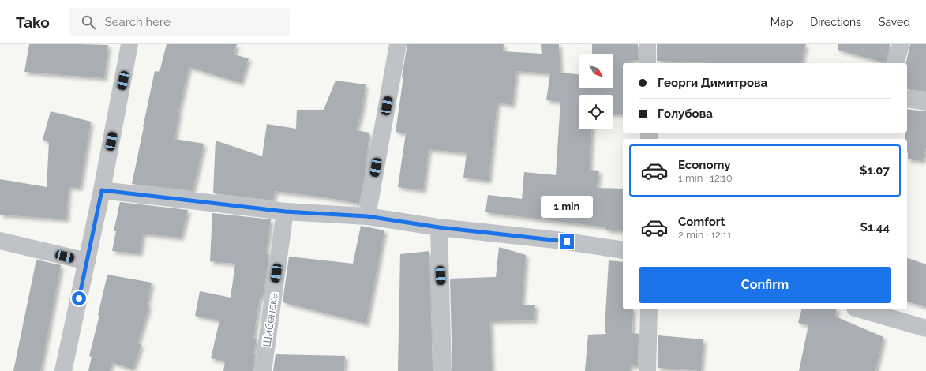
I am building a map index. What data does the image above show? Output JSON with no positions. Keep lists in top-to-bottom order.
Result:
{
  "streets": {
    "street": ["Шибенска"]
  },
  "north": "bottom right",
  "page": {
    "header": "Tako",
    "search": "Search here",
    "nav": ["Map", "Directions", "Saved"],
    "banner": ["Георги Димитрова", "Голубова"],
    "list": [
      {
        "name": "Economy",
        "note": "1 min · 12:10",
        "value": "$1.07"
      },
      {
        "name": "Comfort",
        "note": "2 min · 12:11",
        "value": "$1.44"
      }
    ],
    "bubble": "1 min",
    "buttons": "Confirm"
  }
}
